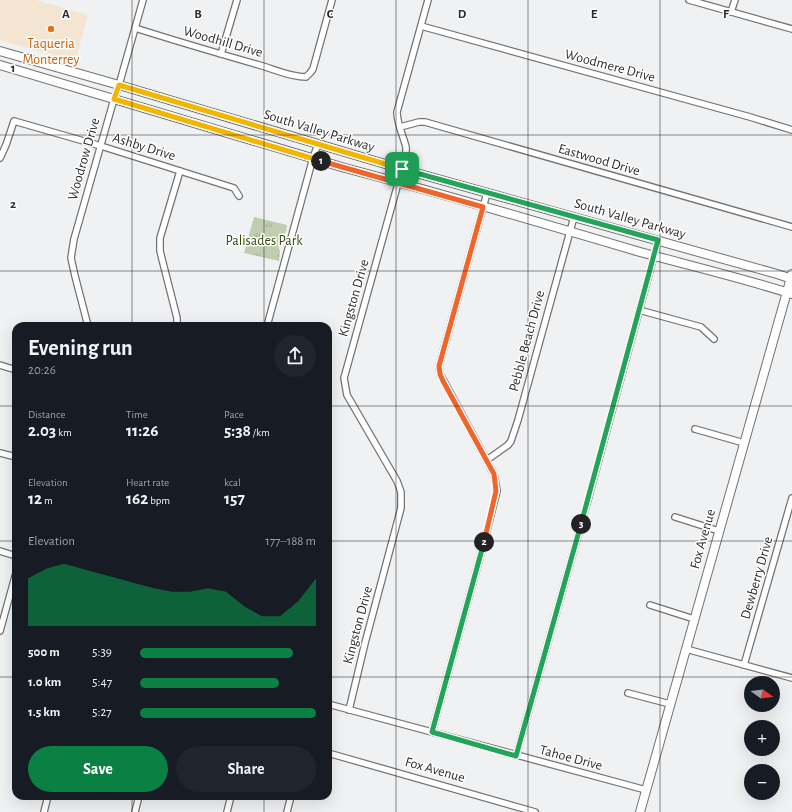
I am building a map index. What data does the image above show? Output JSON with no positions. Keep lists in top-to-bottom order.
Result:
{
  "streets": {
    "main road": ["South Valley Parkway", "Fox Avenue"],
    "street": [
      "Woodhill Drive",
      "Woodmere Drive",
      "Ashby Drive",
      "Woodrow Drive",
      "Eastwood Drive",
      "Kingston Drive",
      "Pebble Beach Drive",
      "Dewberry Drive",
      "Tahoe Drive"
    ]
  },
  "crossings": [
    ["Woodhill Drive", "Woodrow Drive"],
    ["Woodmere Drive", "Kingston Drive"],
    ["South Valley Parkway", "Woodrow Drive"],
    ["South Valley Parkway", "Kingston Drive"],
    ["South Valley Parkway", "Pebble Beach Drive"],
    ["South Valley Parkway", "Fox Avenue"],
    ["Ashby Drive", "Woodrow Drive"],
    ["Eastwood Drive", "Kingston Drive"],
    ["Kingston Drive", "Tahoe Drive"],
    ["Fox Avenue", "Tahoe Drive"]
  ],
  "parks": ["Palisades Park"],
  "places": ["Taqueria Monterrey"],
  "north": "right",
  "page": {
    "pins": ["1", "3", "2"],
    "heading": ["Evening run", "20:26"],
    "stats": [
      ["Distance", "2.03 km"],
      ["Time", "11:26"],
      ["Pace", "5:38 /km"],
      ["Elevation", "12 m"],
      ["Heart rate", "162 bpm"],
      ["kcal", "157"]
    ],
    "chart": ["Elevation", "177–188 m"],
    "list": [
      {
        "name": "500 m",
        "note": "5:39"
      },
      {
        "name": "1.0 km",
        "note": "5:47"
      },
      {
        "name": "1.5 km",
        "note": "5:27"
      }
    ],
    "map_buttons": ["+", "−"],
    "buttons": ["Save", "Share"]
  },
  "grid": {
    "columns": [
      "A",
      "B",
      "C",
      "D",
      "E",
      "F"
    ],
    "rows": ["1", "2"]
  }
}
